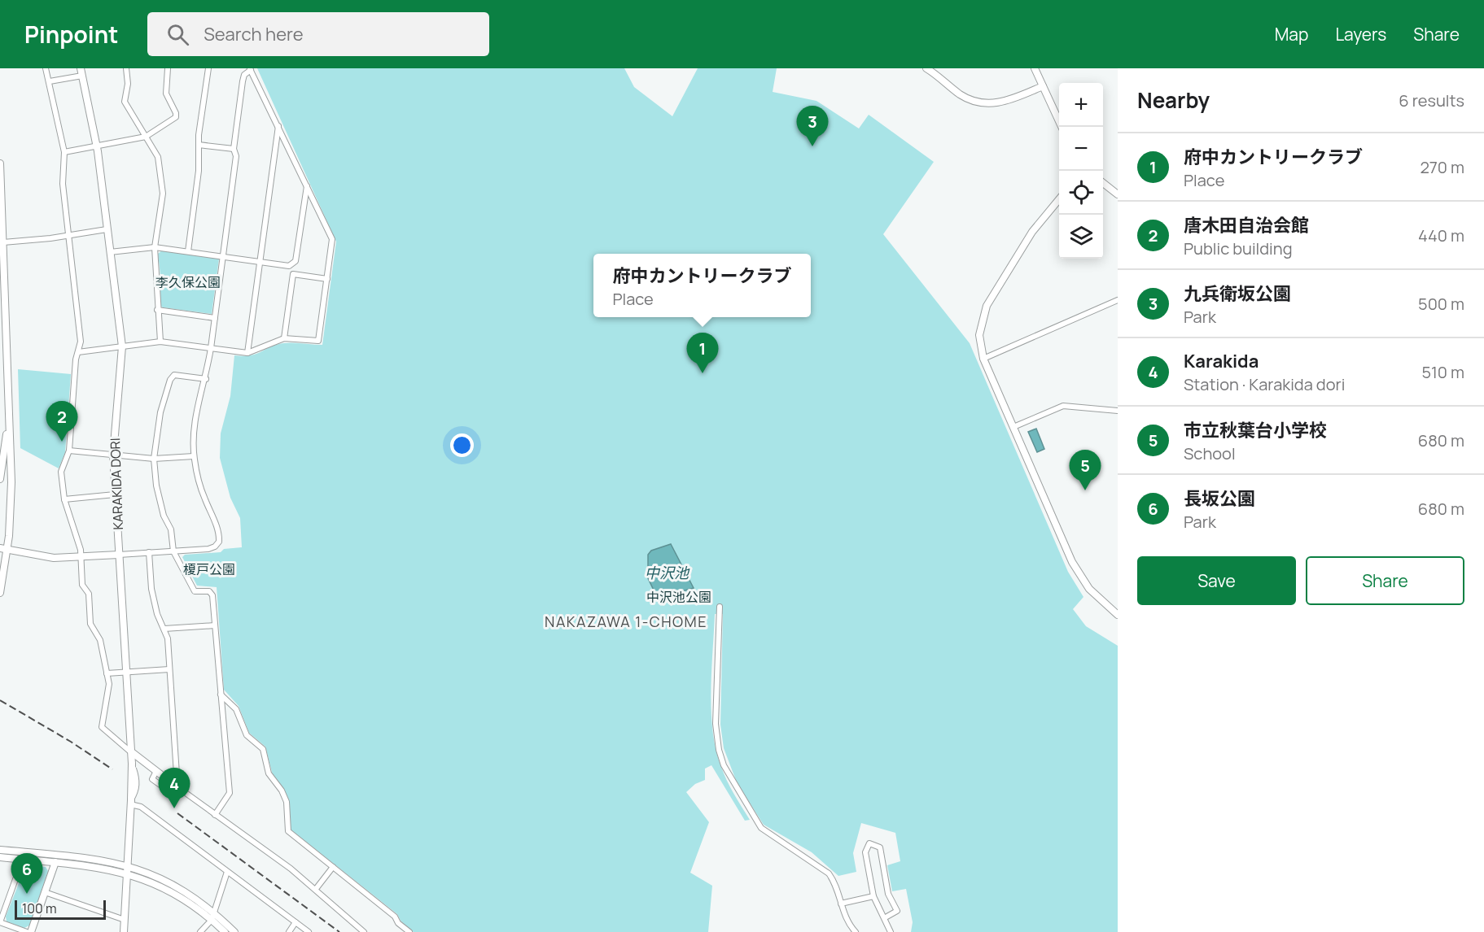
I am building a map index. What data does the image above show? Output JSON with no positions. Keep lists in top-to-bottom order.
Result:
{
  "streets": {
    "street": ["KARAKIDA DORI"]
  },
  "districts": ["NAKAZAWA 1-CHOME"],
  "water": ["中沢池"],
  "parks": ["李久保公園", "榎戸公園", "中沢池公園"],
  "scale_bar": "100 m",
  "page": {
    "header": "Pinpoint",
    "search": "Search here",
    "nav": ["Map", "Layers", "Share"],
    "heading": ["Nearby", "6 results"],
    "map_buttons": ["+", "−"],
    "pins": [
      "3",
      "1",
      "2",
      "5",
      "4",
      "6"
    ],
    "list": [
      {
        "mark": "1",
        "name": "府中カントリークラブ",
        "note": "Place",
        "value": "270 m"
      },
      {
        "mark": "2",
        "name": "唐木田自治会館",
        "note": "Public building",
        "value": "440 m"
      },
      {
        "mark": "3",
        "name": "九兵衛坂公園",
        "note": "Park",
        "value": "500 m"
      },
      {
        "mark": "4",
        "name": "Karakida",
        "note": "Station · Karakida dori",
        "value": "510 m"
      },
      {
        "mark": "5",
        "name": "市立秋葉台小学校",
        "note": "School",
        "value": "680 m"
      },
      {
        "mark": "6",
        "name": "長坂公園",
        "note": "Park",
        "value": "680 m"
      }
    ],
    "popup": ["府中カントリークラブ", "Place"],
    "buttons": ["Save", "Share"],
    "scale": "100 m"
  }
}
